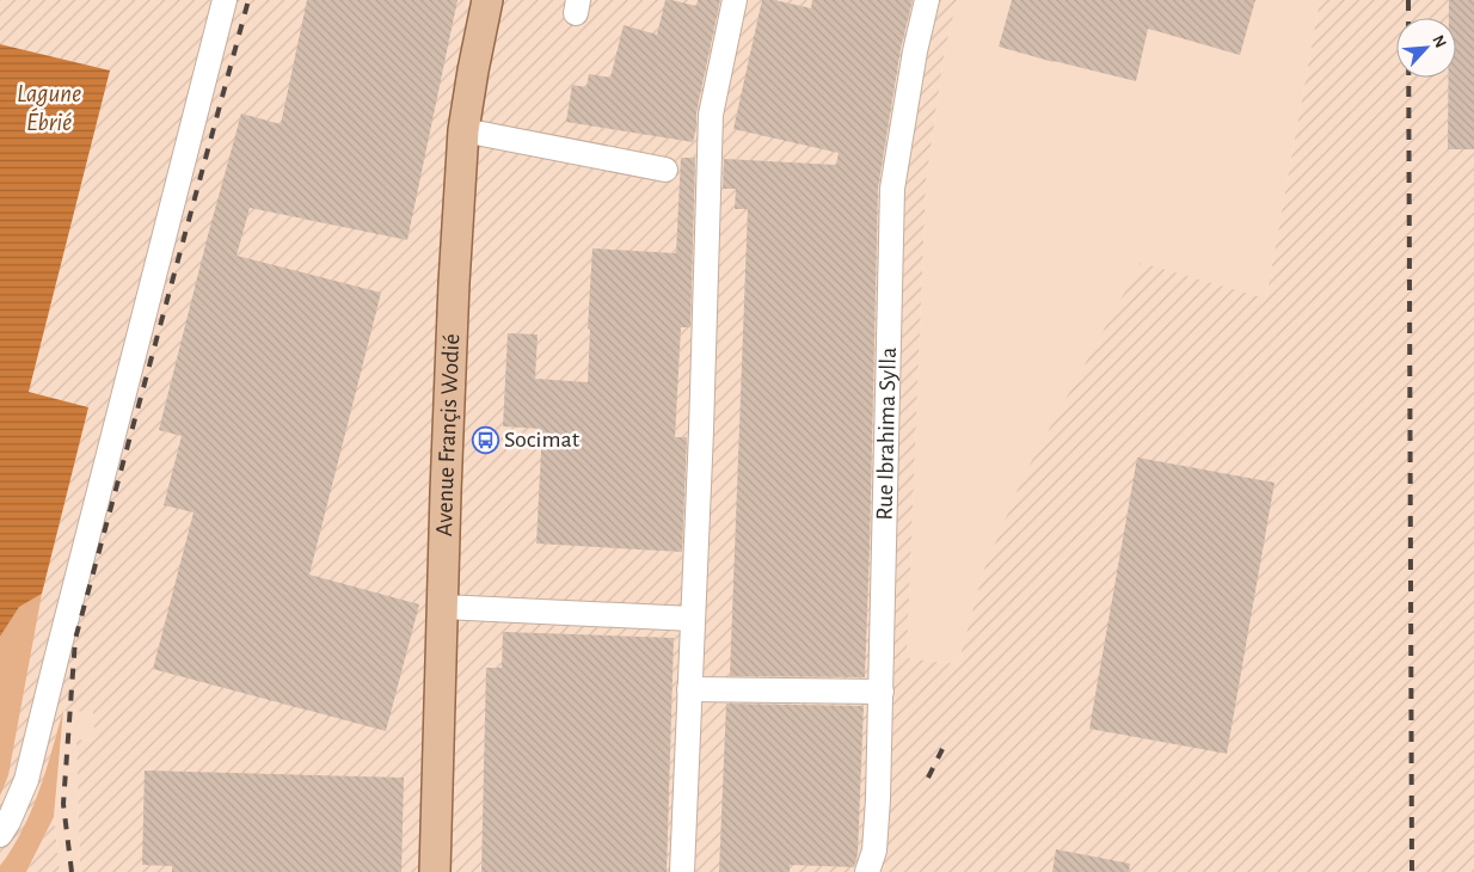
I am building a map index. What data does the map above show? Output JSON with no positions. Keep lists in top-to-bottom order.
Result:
{
  "streets": {
    "main road": ["Avenue Françis Wodié"],
    "street": ["Rue Ibrahima Sylla"]
  },
  "water": ["Lagune Ébrié"],
  "places": {
    "bus stop": ["Socimat"]
  },
  "north": "top right"
}
